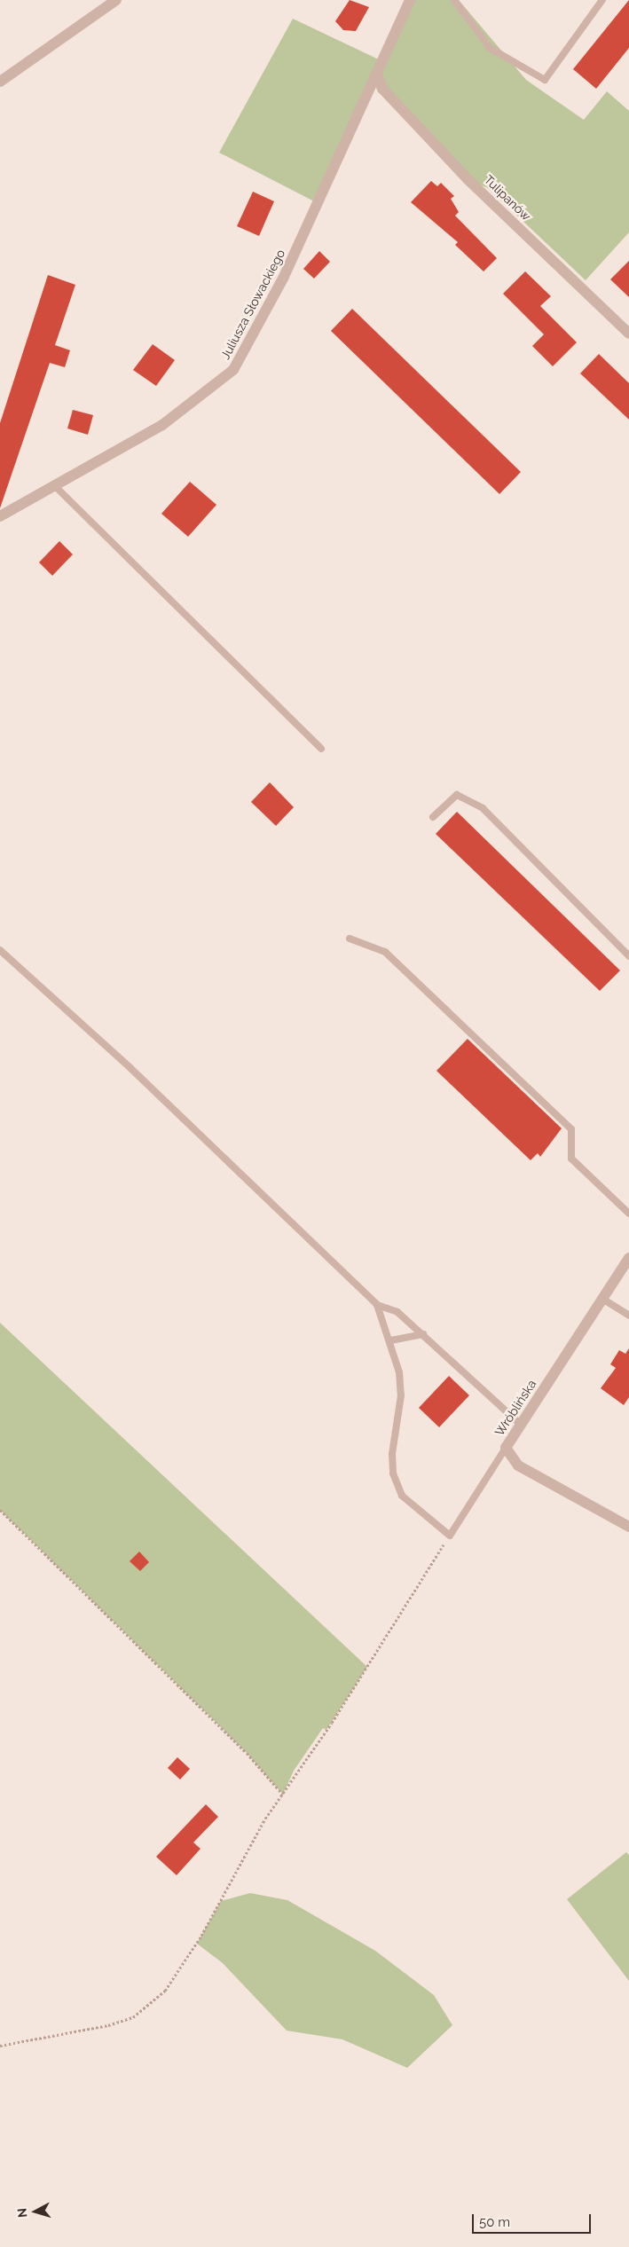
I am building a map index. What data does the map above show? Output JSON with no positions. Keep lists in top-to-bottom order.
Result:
{
  "streets": {
    "street": ["Tulipanów", "Juliusza Słowackiego", "Wróblińska"]
  },
  "crossings": [
    ["Tulipanów", "Juliusza Słowackiego"]
  ],
  "scale_bar": "50 m",
  "north": "left"
}
